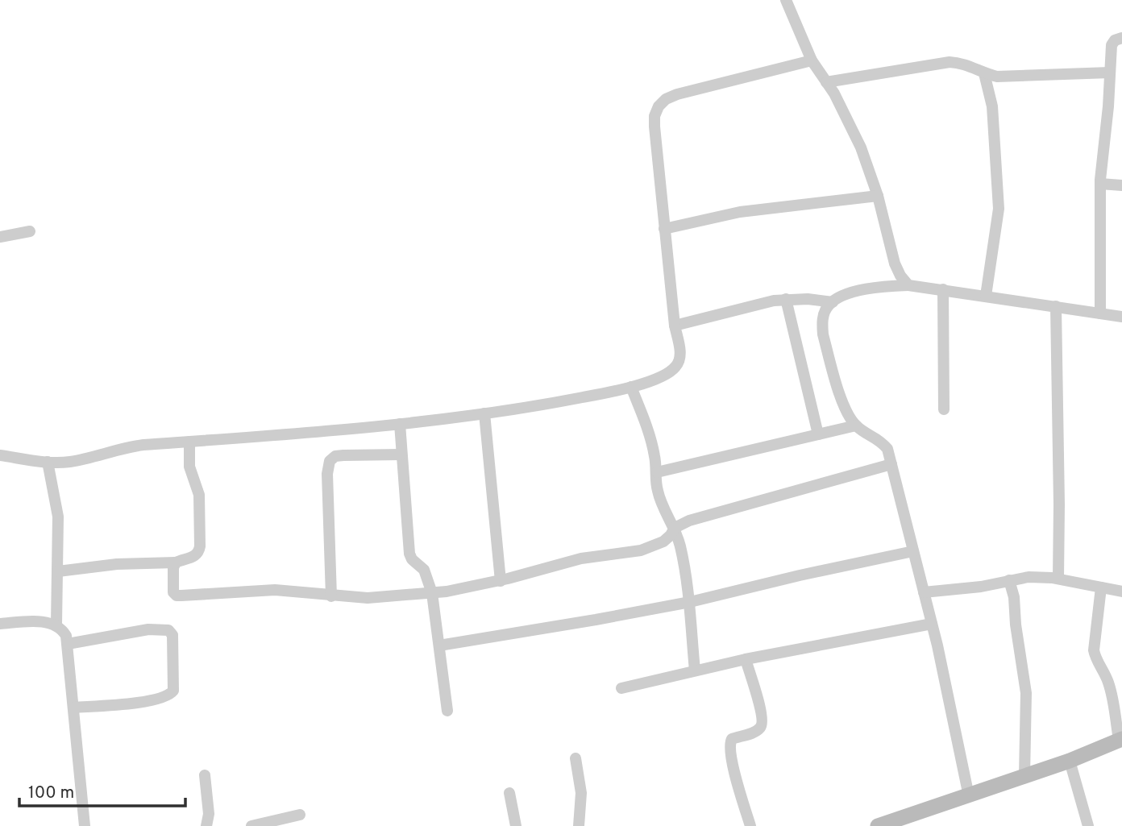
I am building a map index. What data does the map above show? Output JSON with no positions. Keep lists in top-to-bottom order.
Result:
{
  "scale_bar": "100 m"
}
